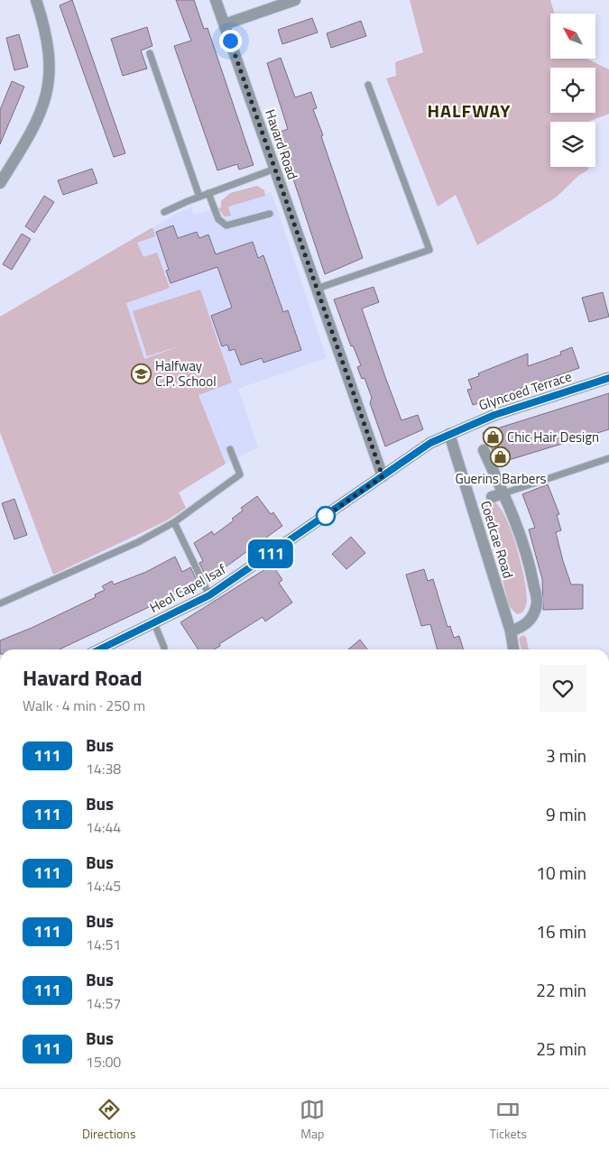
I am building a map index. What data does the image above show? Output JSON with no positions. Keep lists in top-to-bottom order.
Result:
{
  "streets": {
    "street": [
      "Havard Road",
      "Glyncoed Terrace",
      "Coedcae Road",
      "Heol Capel Isaf"
    ]
  },
  "crossings": [
    ["Havard Road", "Glyncoed Terrace"],
    ["Havard Road", "Heol Capel Isaf"],
    ["Glyncoed Terrace", "Coedcae Road"],
    ["Glyncoed Terrace", "Heol Capel Isaf"]
  ],
  "districts": ["HALFWAY"],
  "places": {
    "school or university": ["Halfway C.P. School"],
    "shop": ["Chic Hair Design", "Guerins Barbers"]
  },
  "lines": ["bus line 111"],
  "north": "top left",
  "page": {
    "on_map": "111",
    "heading": ["Havard Road", "Walk · 4 min · 250 m"],
    "list": [
      {
        "mark": "111",
        "name": "Bus",
        "note": "14:38",
        "value": "3 min"
      },
      {
        "mark": "111",
        "name": "Bus",
        "note": "14:44",
        "value": "9 min"
      },
      {
        "mark": "111",
        "name": "Bus",
        "note": "14:45",
        "value": "10 min"
      },
      {
        "mark": "111",
        "name": "Bus",
        "note": "14:51",
        "value": "16 min"
      },
      {
        "mark": "111",
        "name": "Bus",
        "note": "14:57",
        "value": "22 min"
      },
      {
        "mark": "111",
        "name": "Bus",
        "note": "15:00",
        "value": "25 min"
      }
    ],
    "tabs": ["Directions", "Map", "Tickets"]
  }
}
